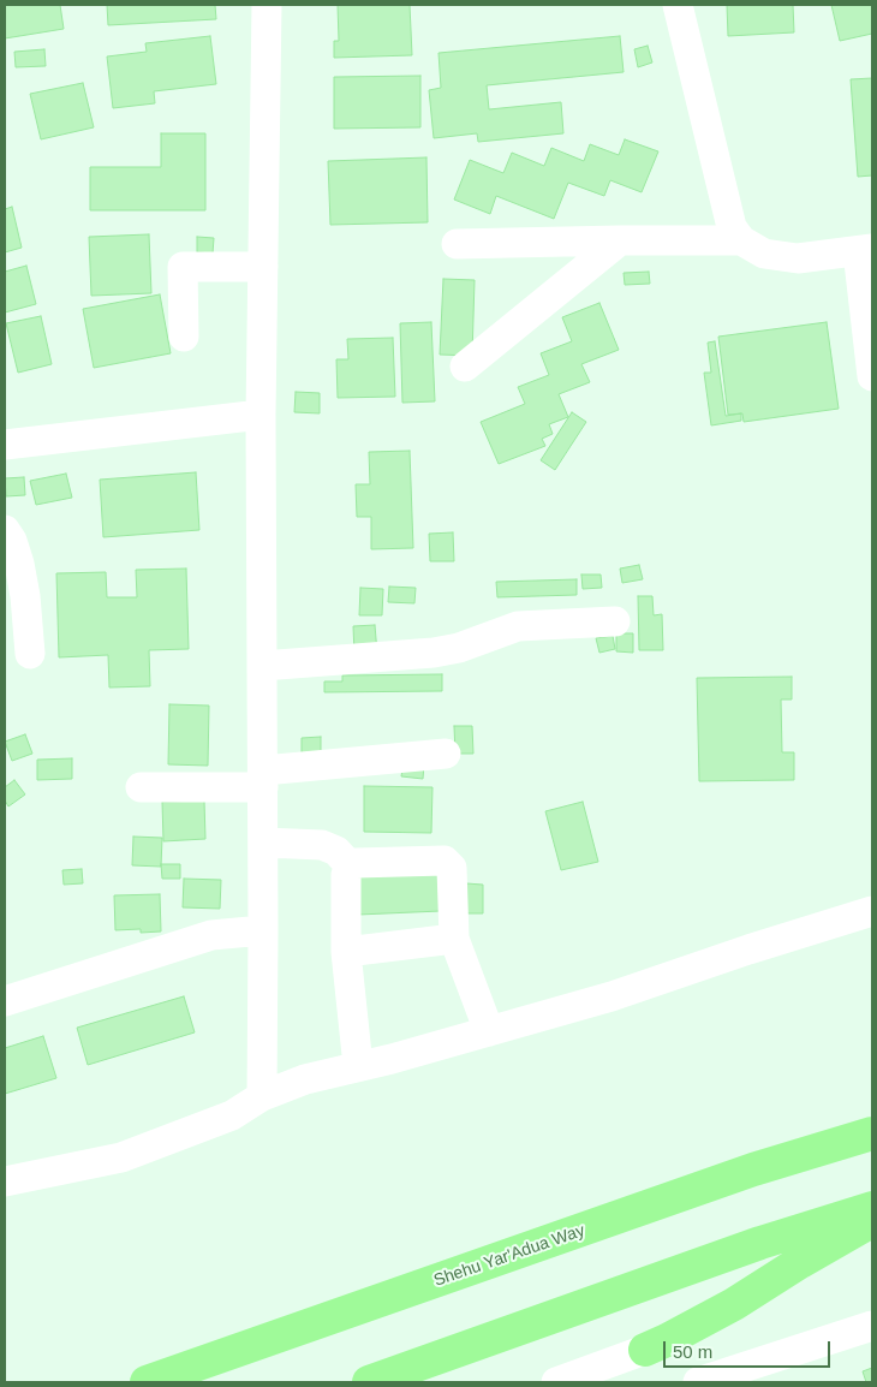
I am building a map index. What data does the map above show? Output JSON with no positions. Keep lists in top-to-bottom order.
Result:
{
  "streets": {
    "highway": ["Shehu Yar'Adua Way"]
  },
  "scale_bar": "50 m"
}
